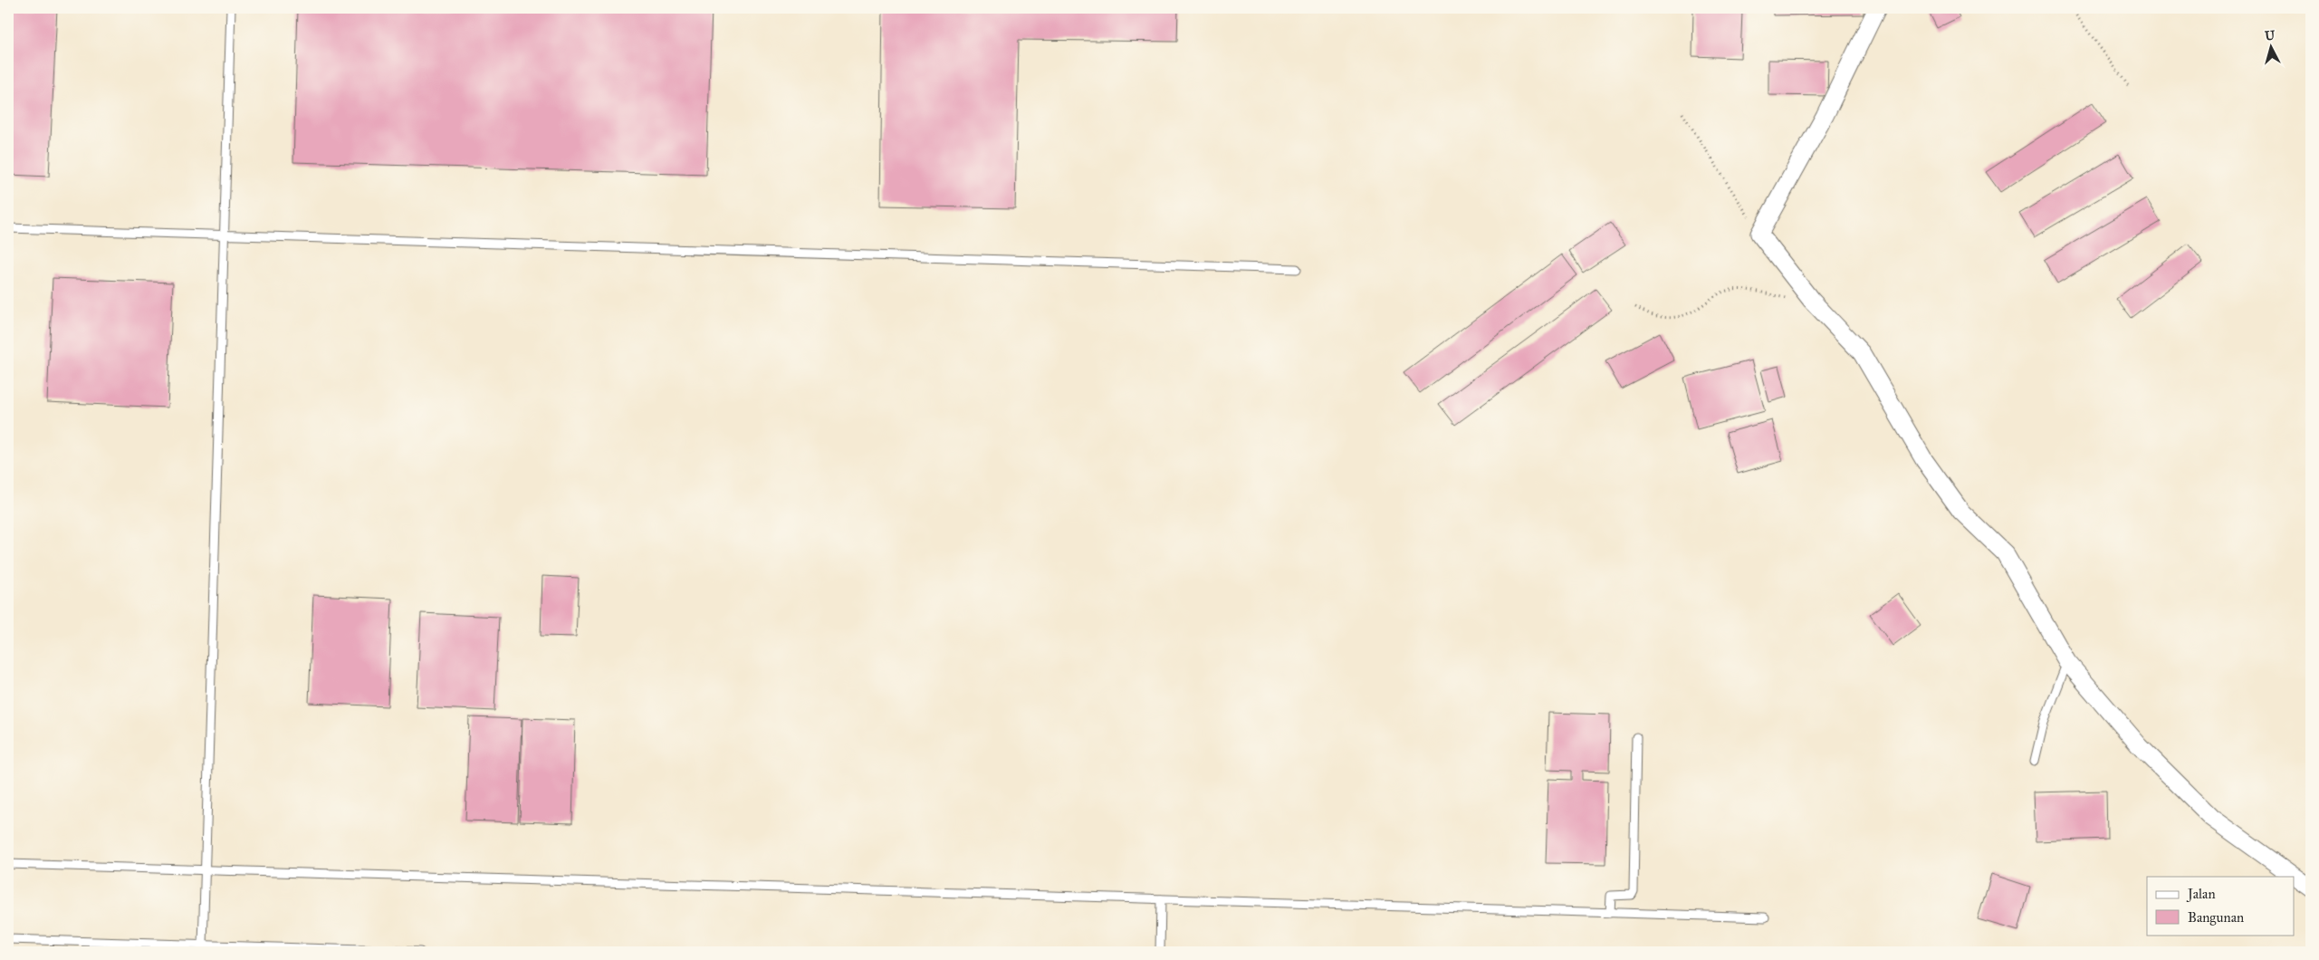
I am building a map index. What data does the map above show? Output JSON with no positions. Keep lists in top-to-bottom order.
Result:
{
  "legend": ["Jalan", "Bangunan"],
  "north": "top"
}
